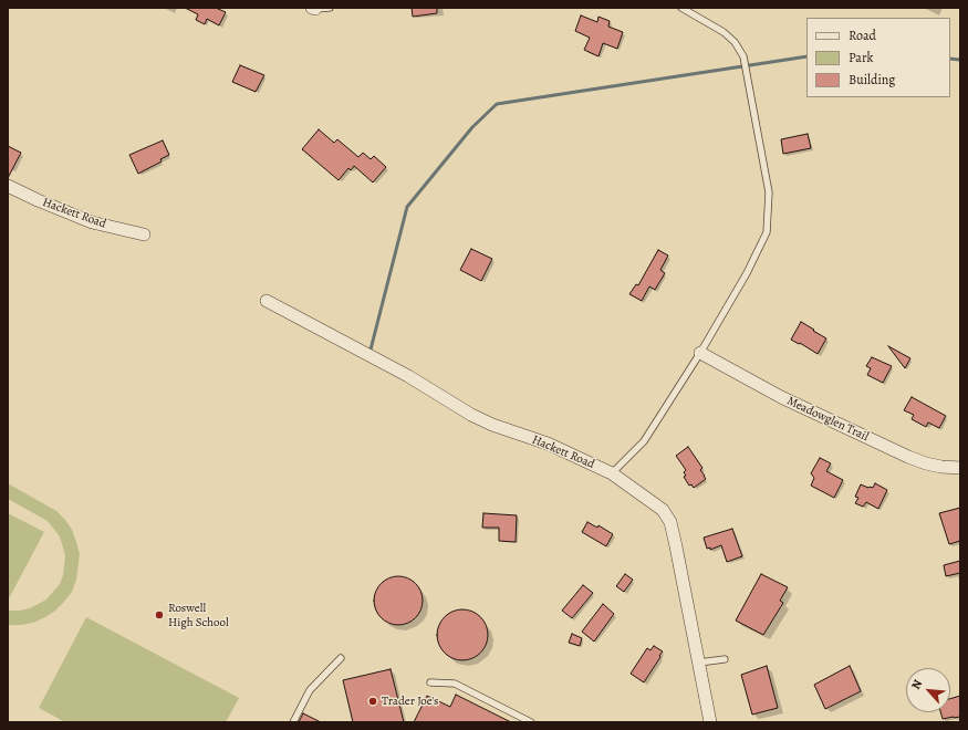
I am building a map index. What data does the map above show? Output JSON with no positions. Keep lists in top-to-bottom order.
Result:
{
  "streets": {
    "street": ["Hackett Road", "Meadowglen Trail"]
  },
  "places": ["Roswell High School", "Trader Joe's"],
  "legend": ["Road", "Park", "Building"],
  "north": "top left"
}
